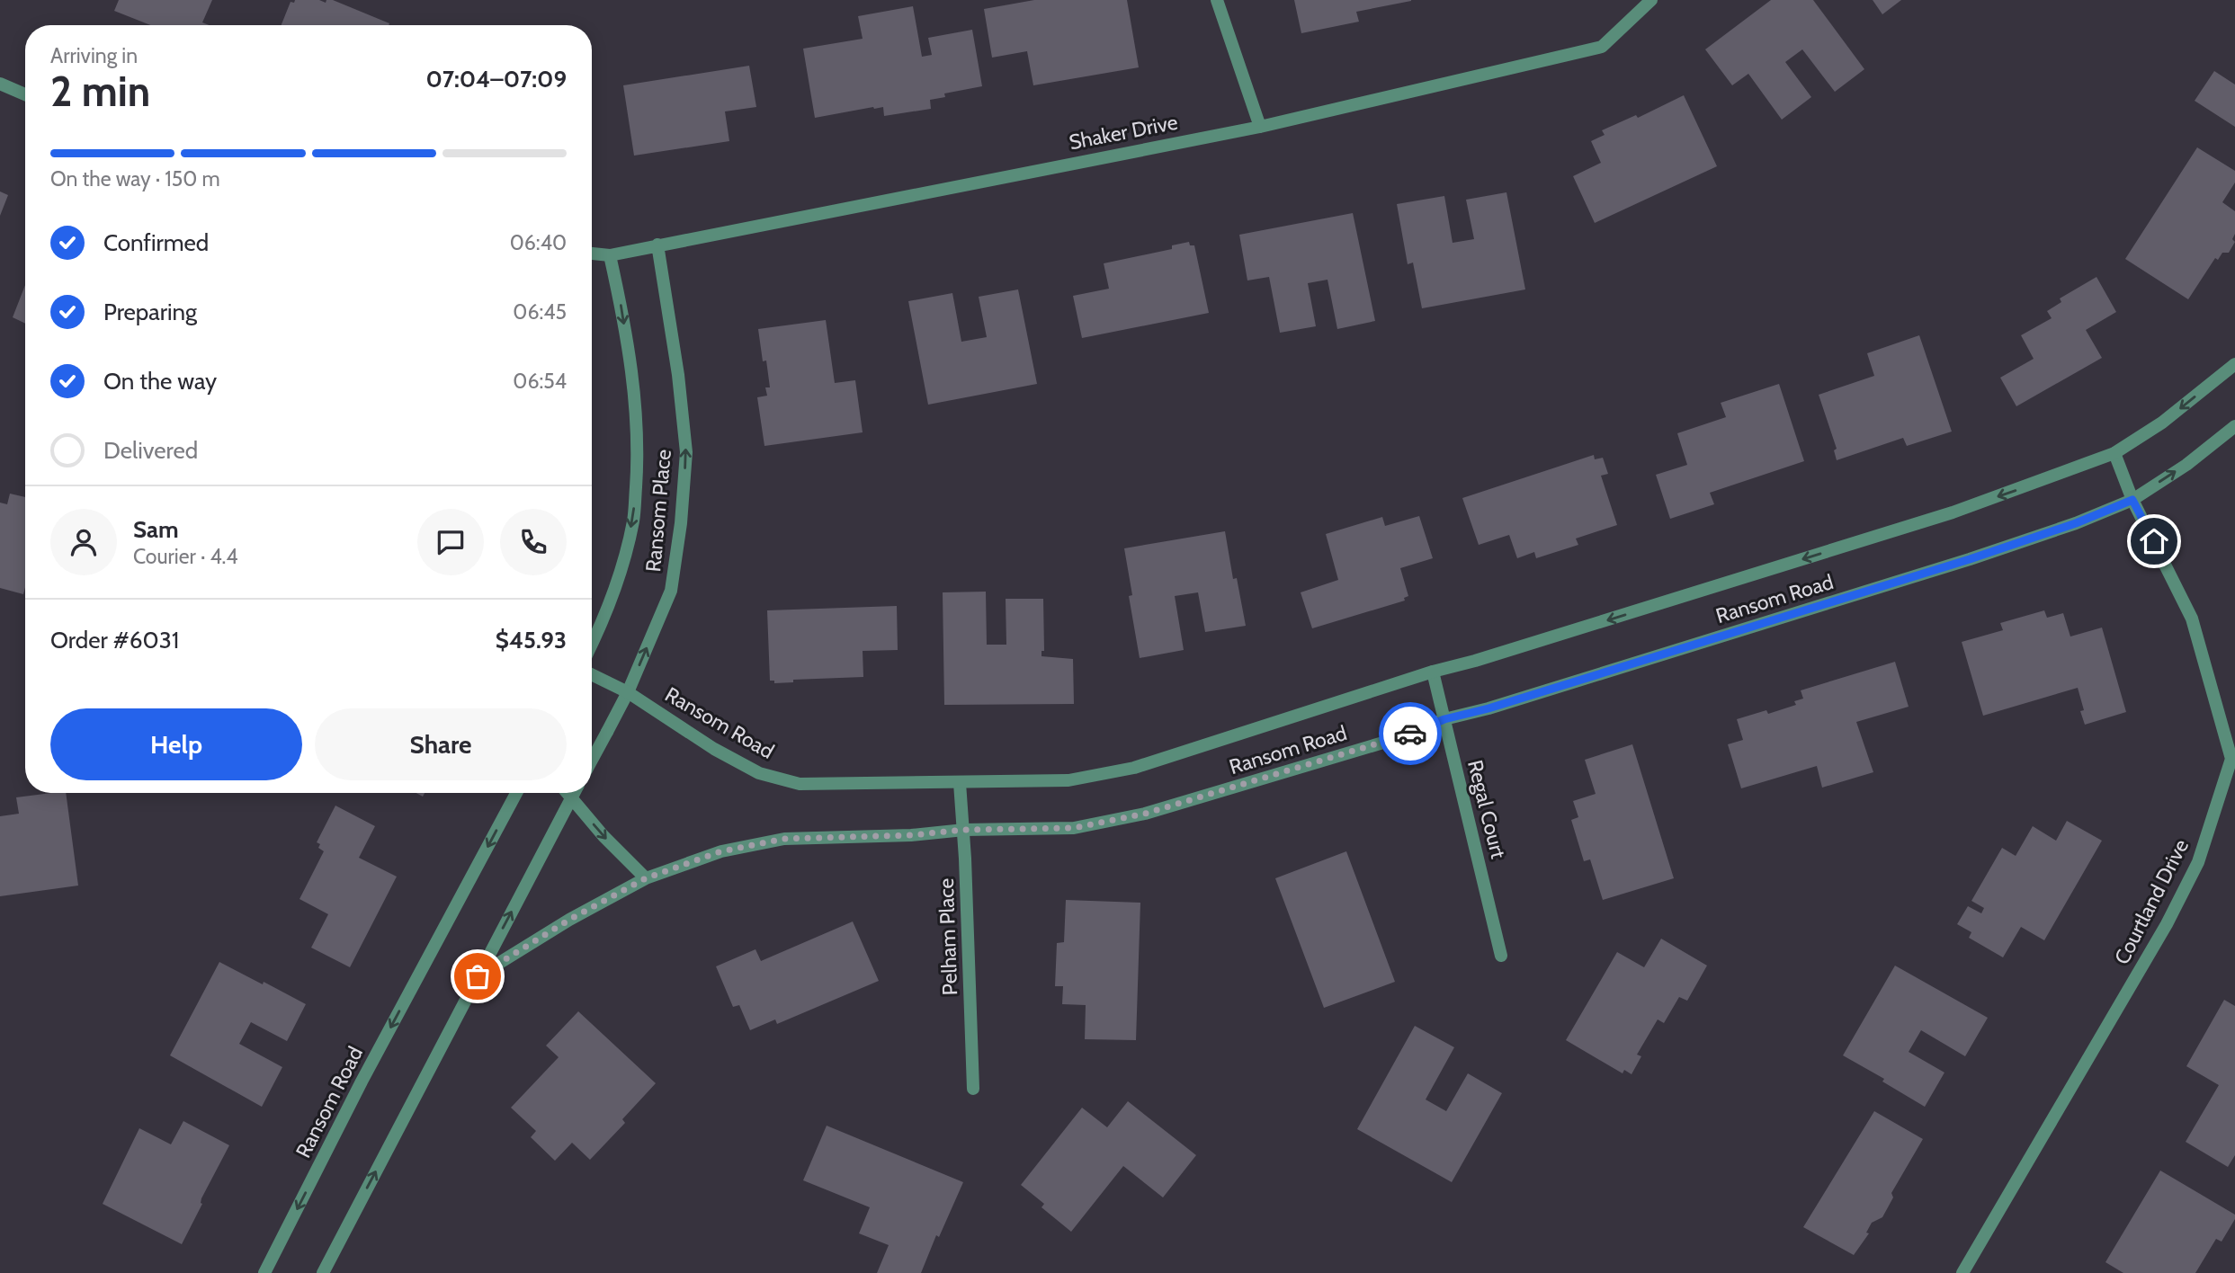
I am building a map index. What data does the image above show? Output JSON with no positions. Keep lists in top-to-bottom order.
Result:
{
  "streets": {
    "street": [
      "Shaker Drive",
      "Ransom Place",
      "Ransom Road",
      "Regal Court",
      "Courtland Drive",
      "Pelham Place"
    ]
  },
  "crossings": [
    ["Shaker Drive", "Ransom Place"],
    ["Ransom Place", "Ransom Road"],
    ["Ransom Road", "Regal Court"],
    ["Ransom Road", "Courtland Drive"],
    ["Ransom Road", "Pelham Place"]
  ],
  "page": {
    "heading": ["2 min", "Arriving in", "07:04–07:09"],
    "panel": [
      "Sam",
      "Courier · 4.4",
      "Order #6031",
      "$45.93"
    ],
    "bar": "On the way · 150 m",
    "list": [
      ["Confirmed", "06:40"],
      ["Preparing", "06:45"],
      ["On the way", "06:54"],
      "Delivered"
    ],
    "buttons": ["Help", "Share"]
  }
}
